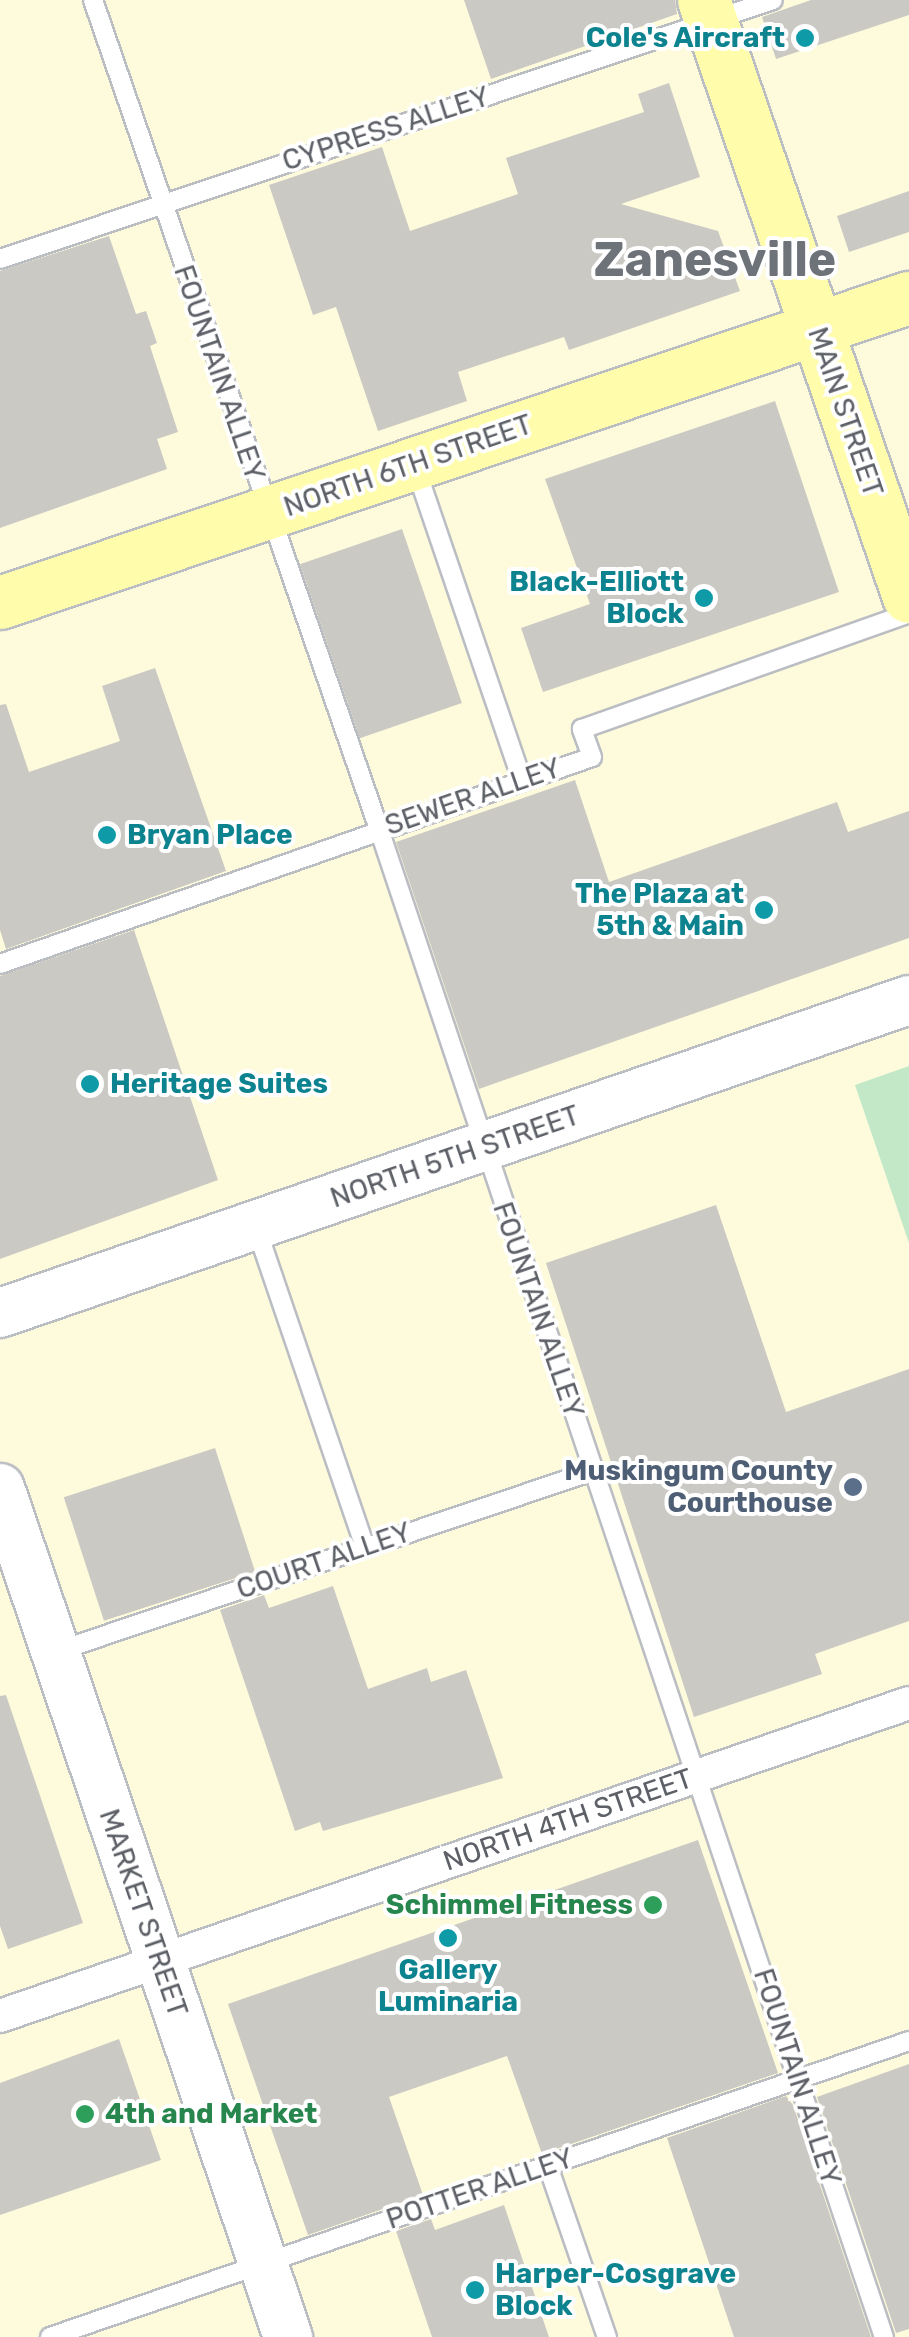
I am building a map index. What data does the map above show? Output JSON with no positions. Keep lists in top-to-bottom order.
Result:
{
  "streets": {
    "main road": [
      "MAIN STREET",
      "NORTH 6TH STREET",
      "NORTH 5TH STREET",
      "MARKET STREET"
    ],
    "street": ["NORTH 4TH STREET"],
    "lane": [
      "CYPRESS ALLEY",
      "FOUNTAIN ALLEY",
      "SEWER ALLEY",
      "COURT ALLEY",
      "POTTER ALLEY"
    ]
  },
  "crossings": [
    ["CYPRESS ALLEY", "FOUNTAIN ALLEY"],
    ["CYPRESS ALLEY", "MAIN STREET"],
    ["FOUNTAIN ALLEY", "NORTH 6TH STREET"],
    ["FOUNTAIN ALLEY", "SEWER ALLEY"],
    ["FOUNTAIN ALLEY", "NORTH 5TH STREET"],
    ["FOUNTAIN ALLEY", "COURT ALLEY"],
    ["FOUNTAIN ALLEY", "NORTH 4TH STREET"],
    ["FOUNTAIN ALLEY", "POTTER ALLEY"],
    ["MAIN STREET", "NORTH 6TH STREET"],
    ["COURT ALLEY", "MARKET STREET"],
    ["NORTH 4TH STREET", "MARKET STREET"],
    ["MARKET STREET", "POTTER ALLEY"]
  ],
  "districts": ["Zanesville"],
  "places": [
    "Cole's Aircraft",
    "Black-Elliott Block",
    "Bryan Place",
    "The Plaza at 5th & Main",
    "Heritage Suites",
    "Muskingum County Courthouse",
    "Schimmel Fitness",
    "Gallery Luminaria",
    "4th and Market",
    "Harper-Cosgrave Block"
  ]
}
